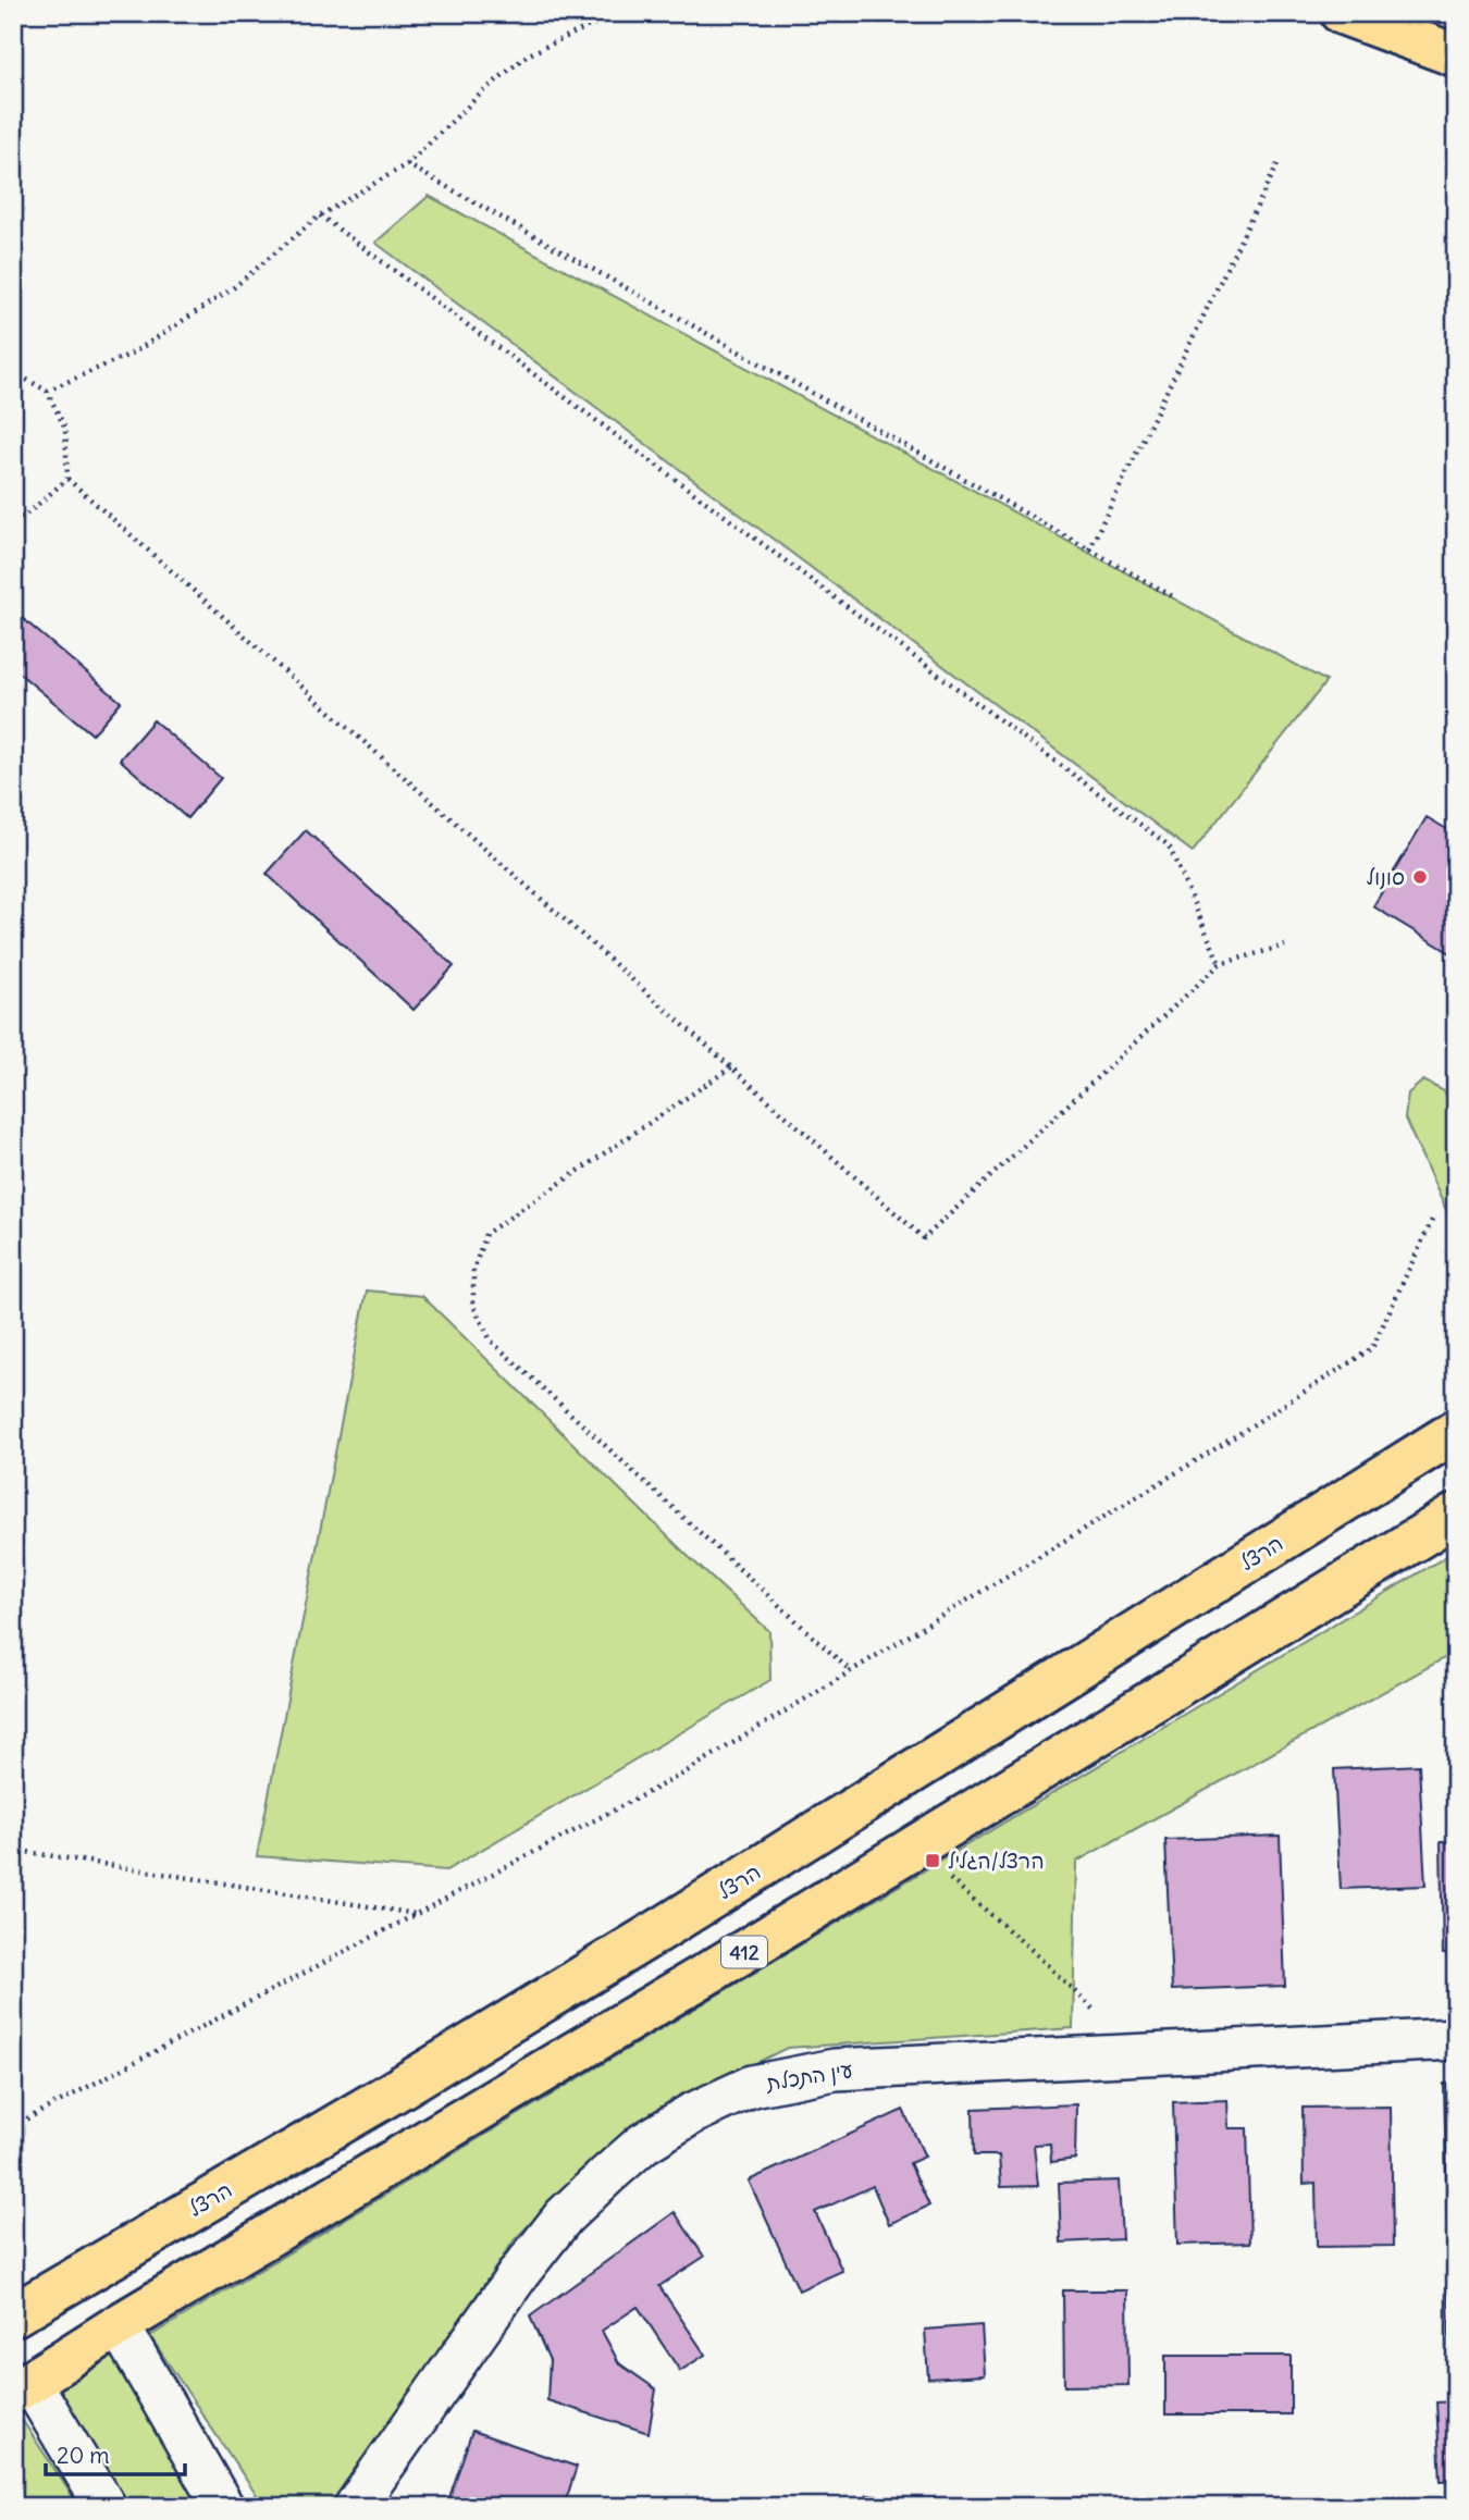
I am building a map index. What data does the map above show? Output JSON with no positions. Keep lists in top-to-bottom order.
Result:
{
  "streets": {
    "main road": ["הרצל", "412"],
    "street": ["עין התכלת"]
  },
  "places": {
    "other": ["סונול"],
    "transit": ["הרצל/הגליל"]
  },
  "scale_bar": "20 m"
}
